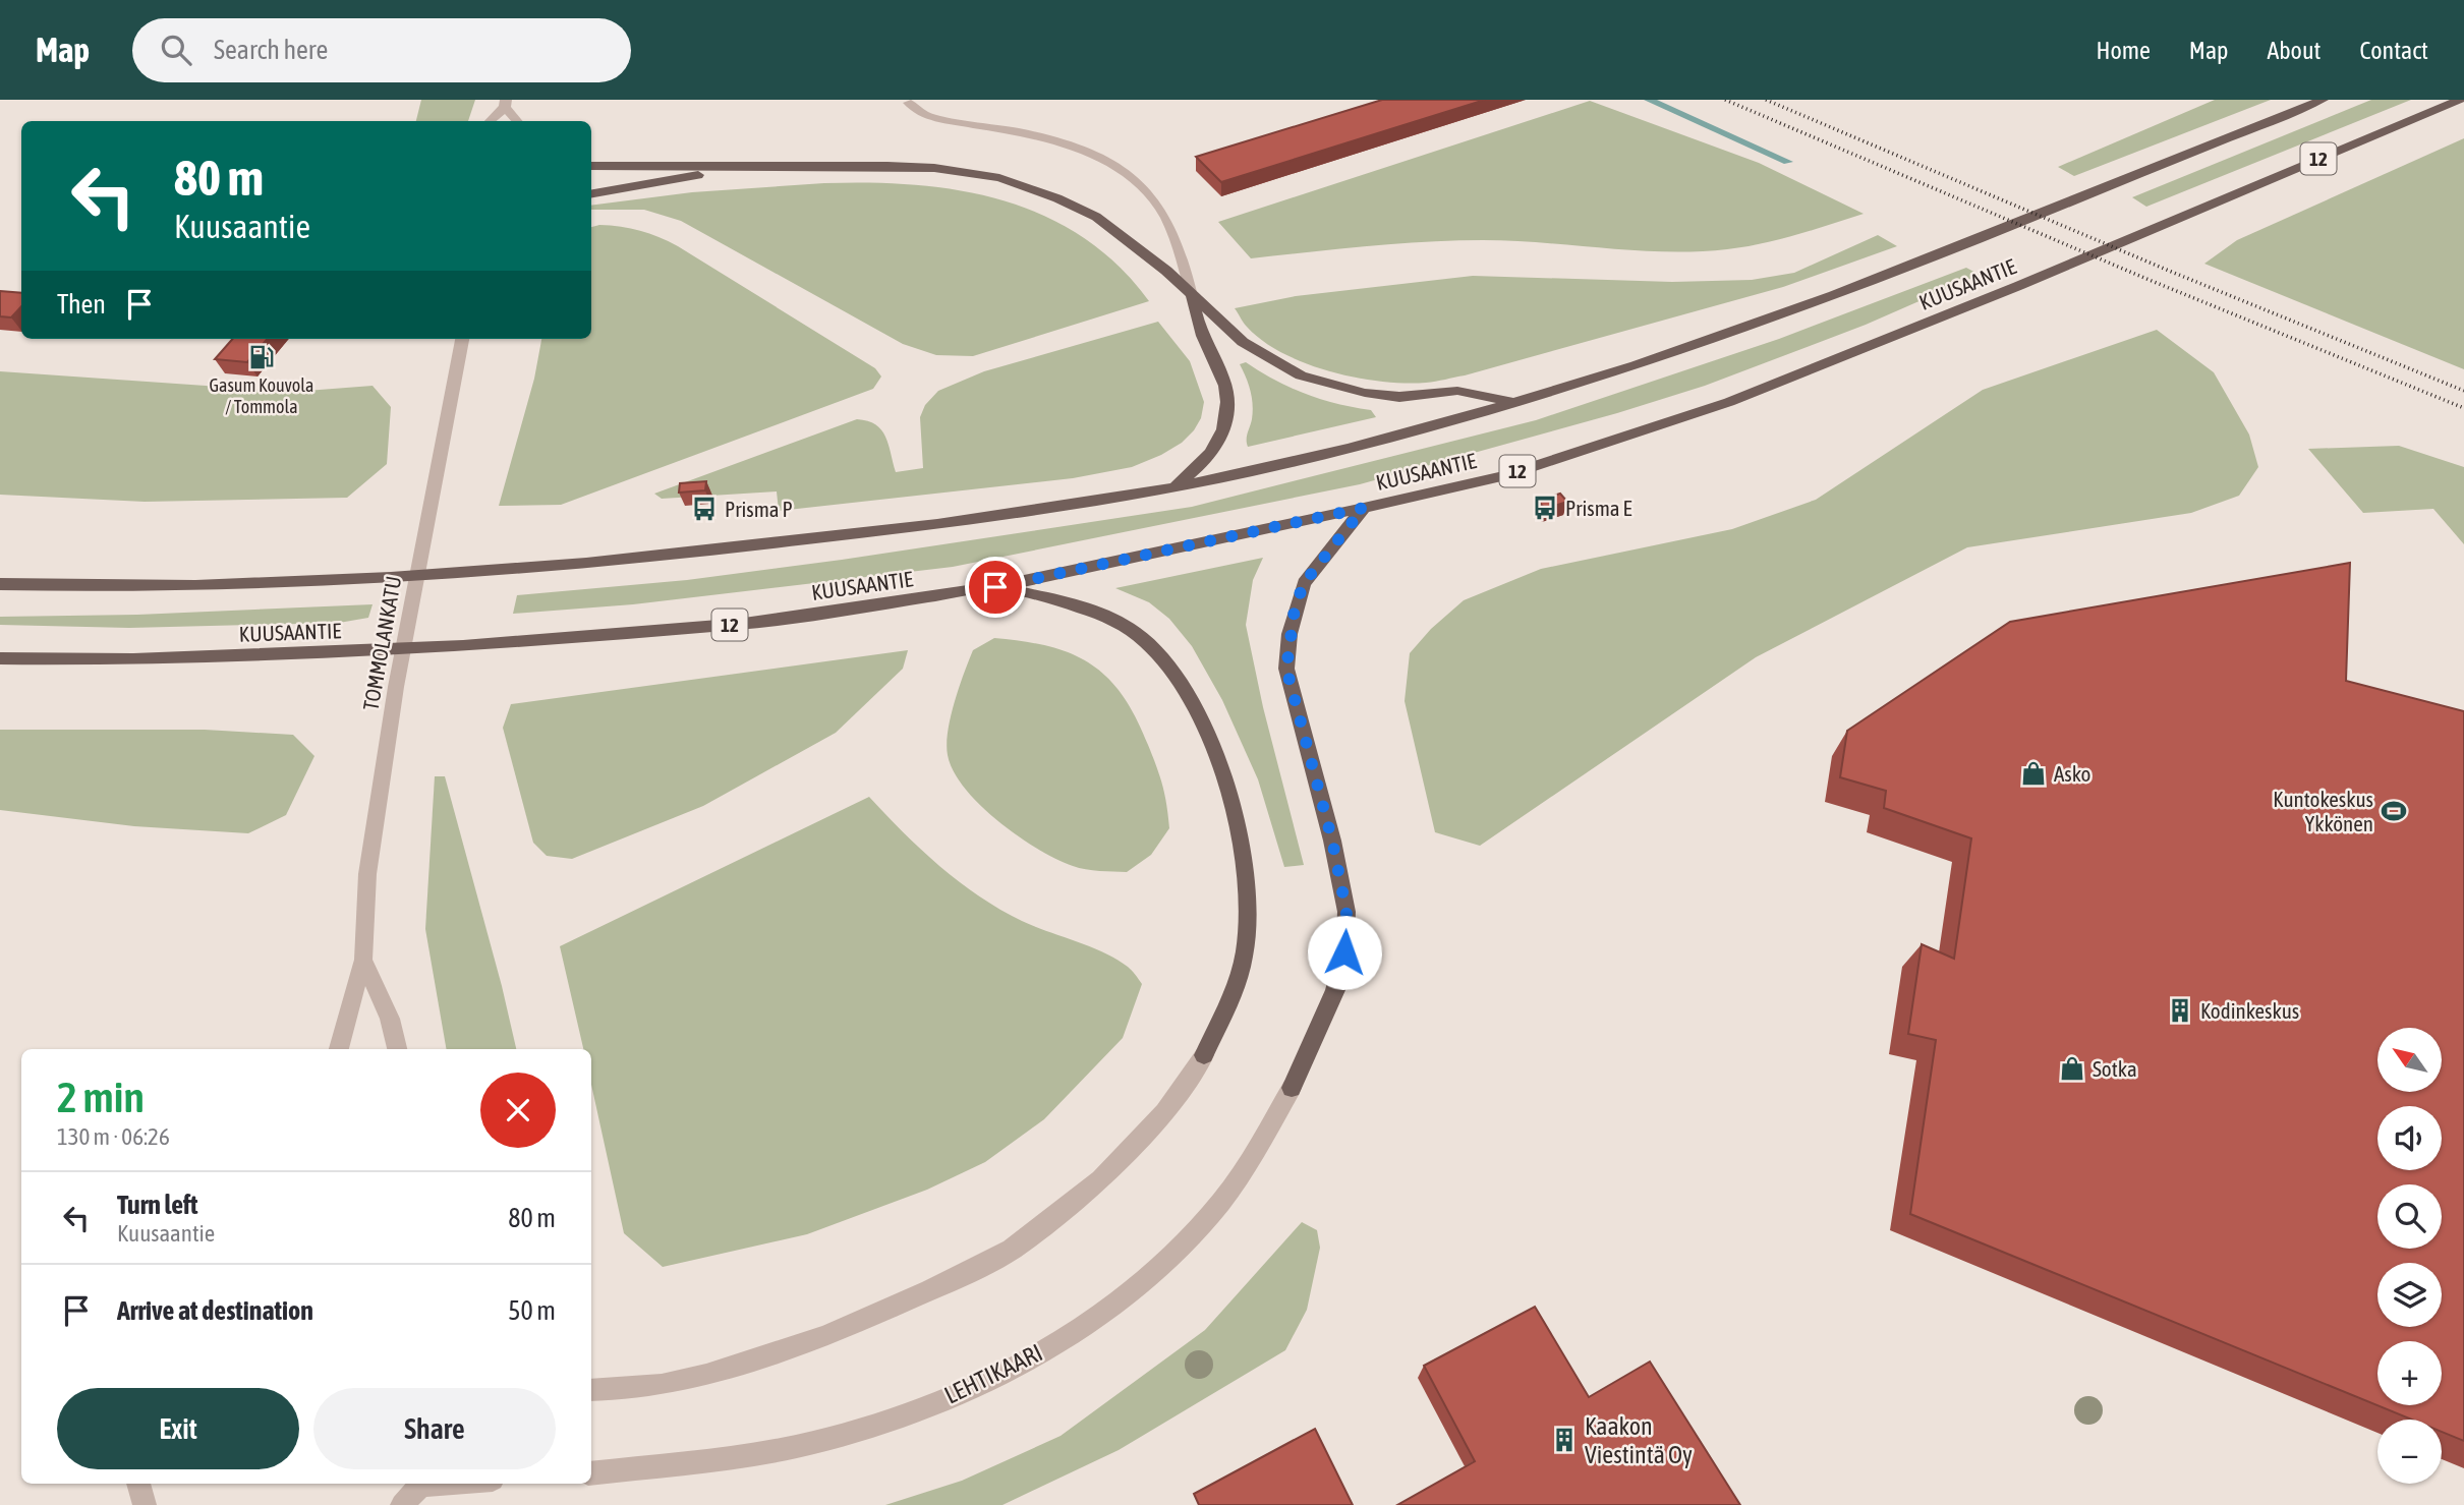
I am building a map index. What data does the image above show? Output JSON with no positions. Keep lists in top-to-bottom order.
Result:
{
  "streets": {
    "main road": ["12", "KUUSAANTIE"],
    "street": ["TOMMOLANKATU", "LEHTIKAARI"]
  },
  "places": {
    "fuel station": ["Gasum Kouvola / Tommola"],
    "bus stop": ["Prisma E", "Prisma P"],
    "shop": ["Asko", "Sotka"],
    "sports": ["Kuntokeskus Ykkönen"],
    "building": ["Kodinkeskus", "Kaakon Viestintä Oy"]
  },
  "north": "top left",
  "page": {
    "header": "Map",
    "search": "Search here",
    "nav": [
      "Home",
      "Map",
      "About",
      "Contact"
    ],
    "turn": ["80 m", "Kuusaantie"],
    "then": "Then",
    "map_buttons": ["+", "−"],
    "heading": ["2 min", "130 m · 06:26"],
    "list": [
      {
        "name": "Turn left",
        "note": "Kuusaantie",
        "value": "80 m"
      },
      {
        "name": "Arrive at destination",
        "value": "50 m"
      }
    ],
    "buttons": ["Exit", "Share"]
  }
}
